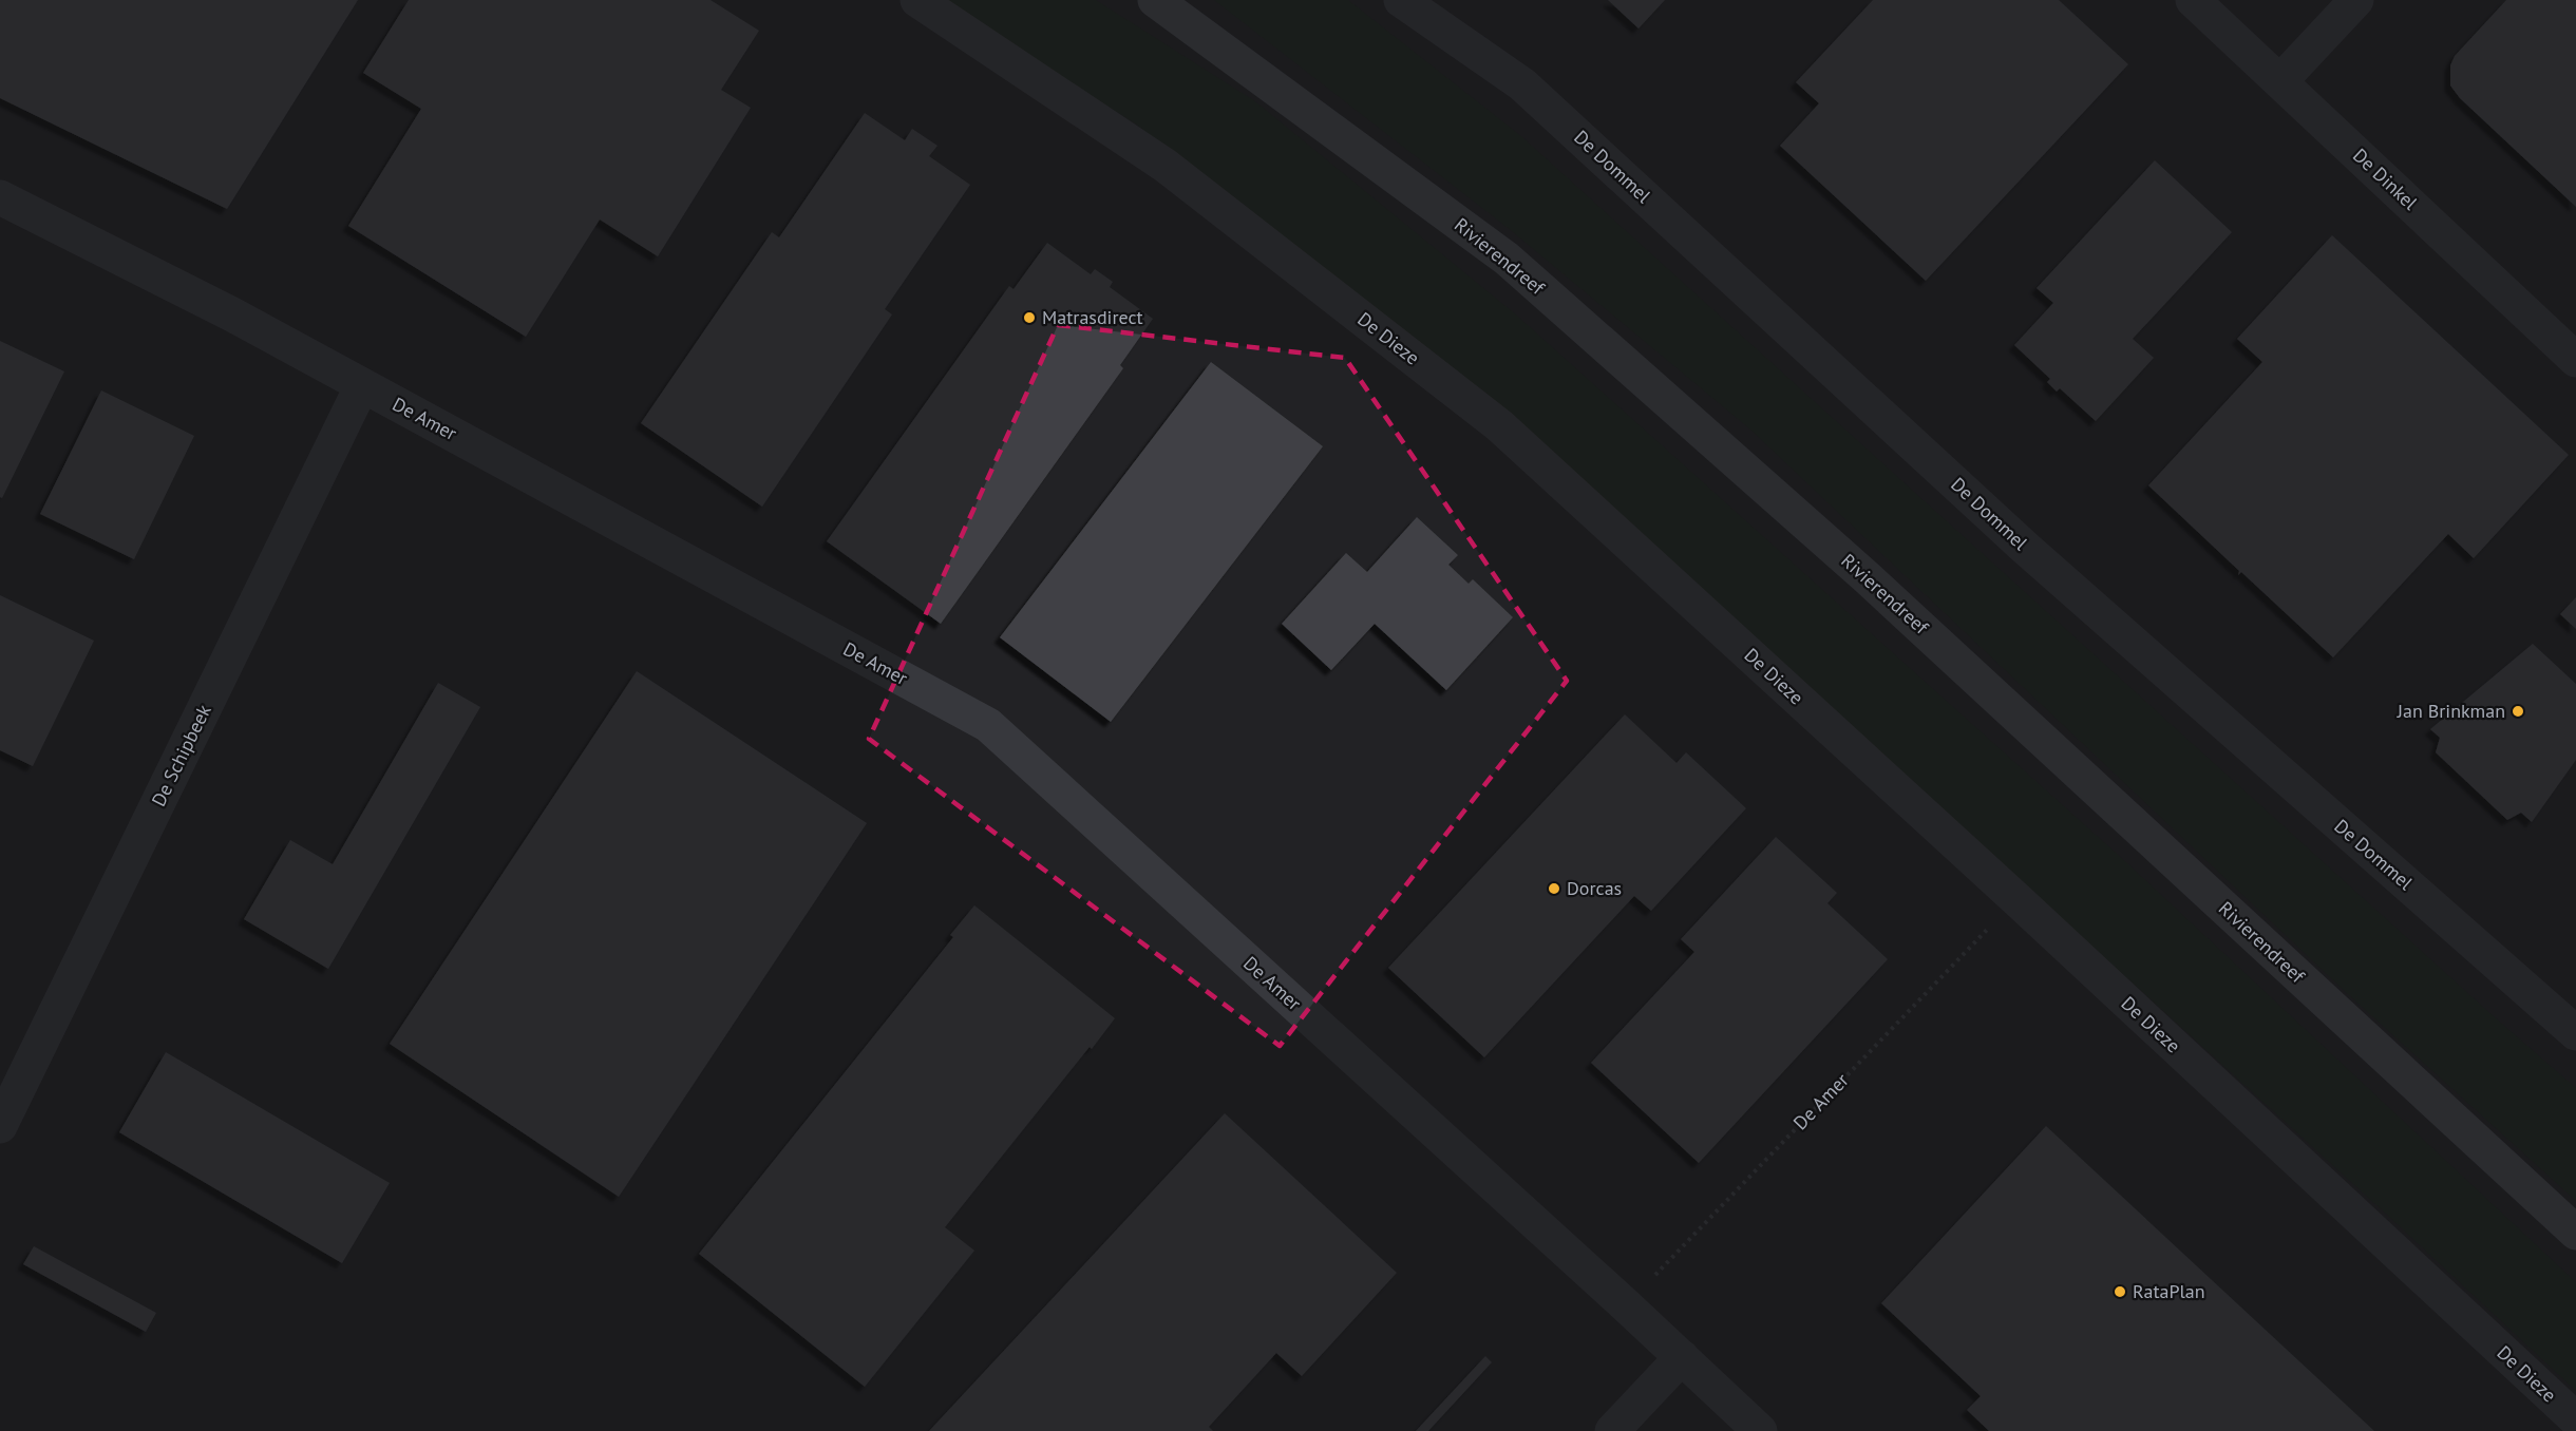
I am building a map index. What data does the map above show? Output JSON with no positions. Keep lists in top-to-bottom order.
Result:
{
  "streets": {
    "main road": ["Rivierendreef"],
    "street": [
      "De Dommel",
      "De Dinkel",
      "De Dieze",
      "De Amer",
      "De Schipbeek"
    ]
  },
  "crossings": [
    ["De Dieze", "De Amer"],
    ["De Amer", "De Schipbeek"]
  ],
  "places": [
    "Matrasdirect",
    "Jan Brinkman",
    "Dorcas",
    "RataPlan"
  ]
}
